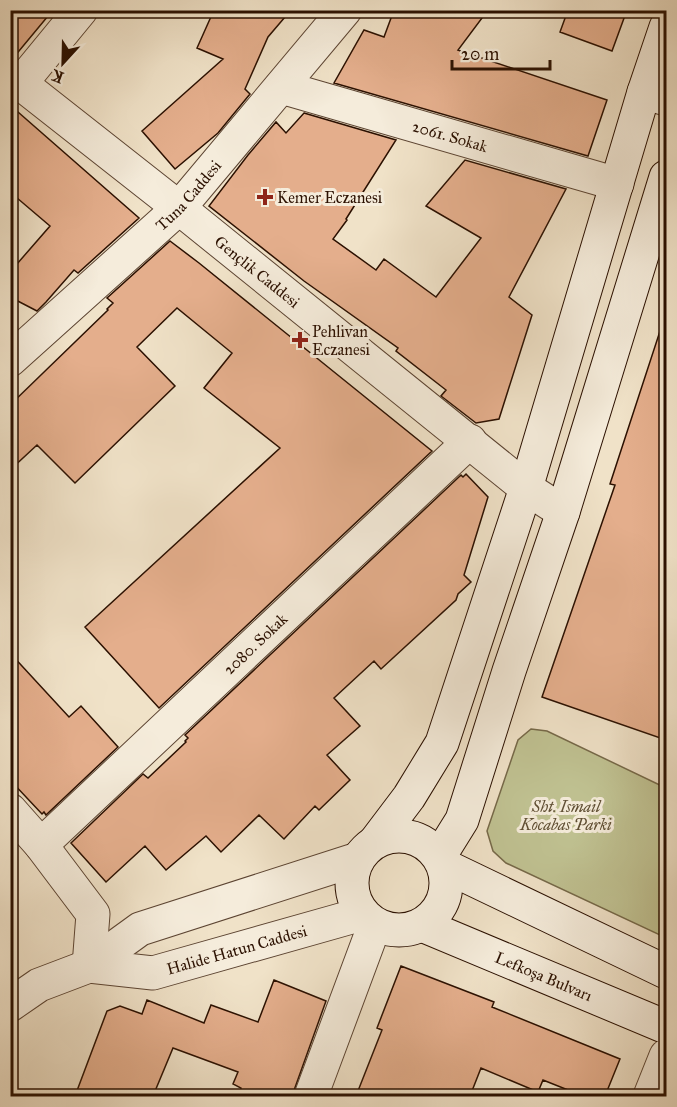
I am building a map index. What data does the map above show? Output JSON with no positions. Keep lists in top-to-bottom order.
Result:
{
  "streets": {
    "street": [
      "2061. Sokak",
      "Tuna Caddesi",
      "Gençlik Caddesi",
      "2080. Sokak",
      "Halide Hatun Caddesi",
      "Lefkoşa Bulvarı"
    ]
  },
  "crossings": [
    ["2061. Sokak", "Tuna Caddesi"],
    ["Tuna Caddesi", "Gençlik Caddesi"],
    ["Gençlik Caddesi", "2080. Sokak"],
    ["Halide Hatun Caddesi", "Lefkoşa Bulvarı"]
  ],
  "parks": ["Sht. Ismail Kocabas Parki"],
  "places": {
    "health": ["Kemer Eczanesi", "Pehlivan Eczanesi"]
  },
  "scale_bar": "20 m",
  "north": "bottom"
}
